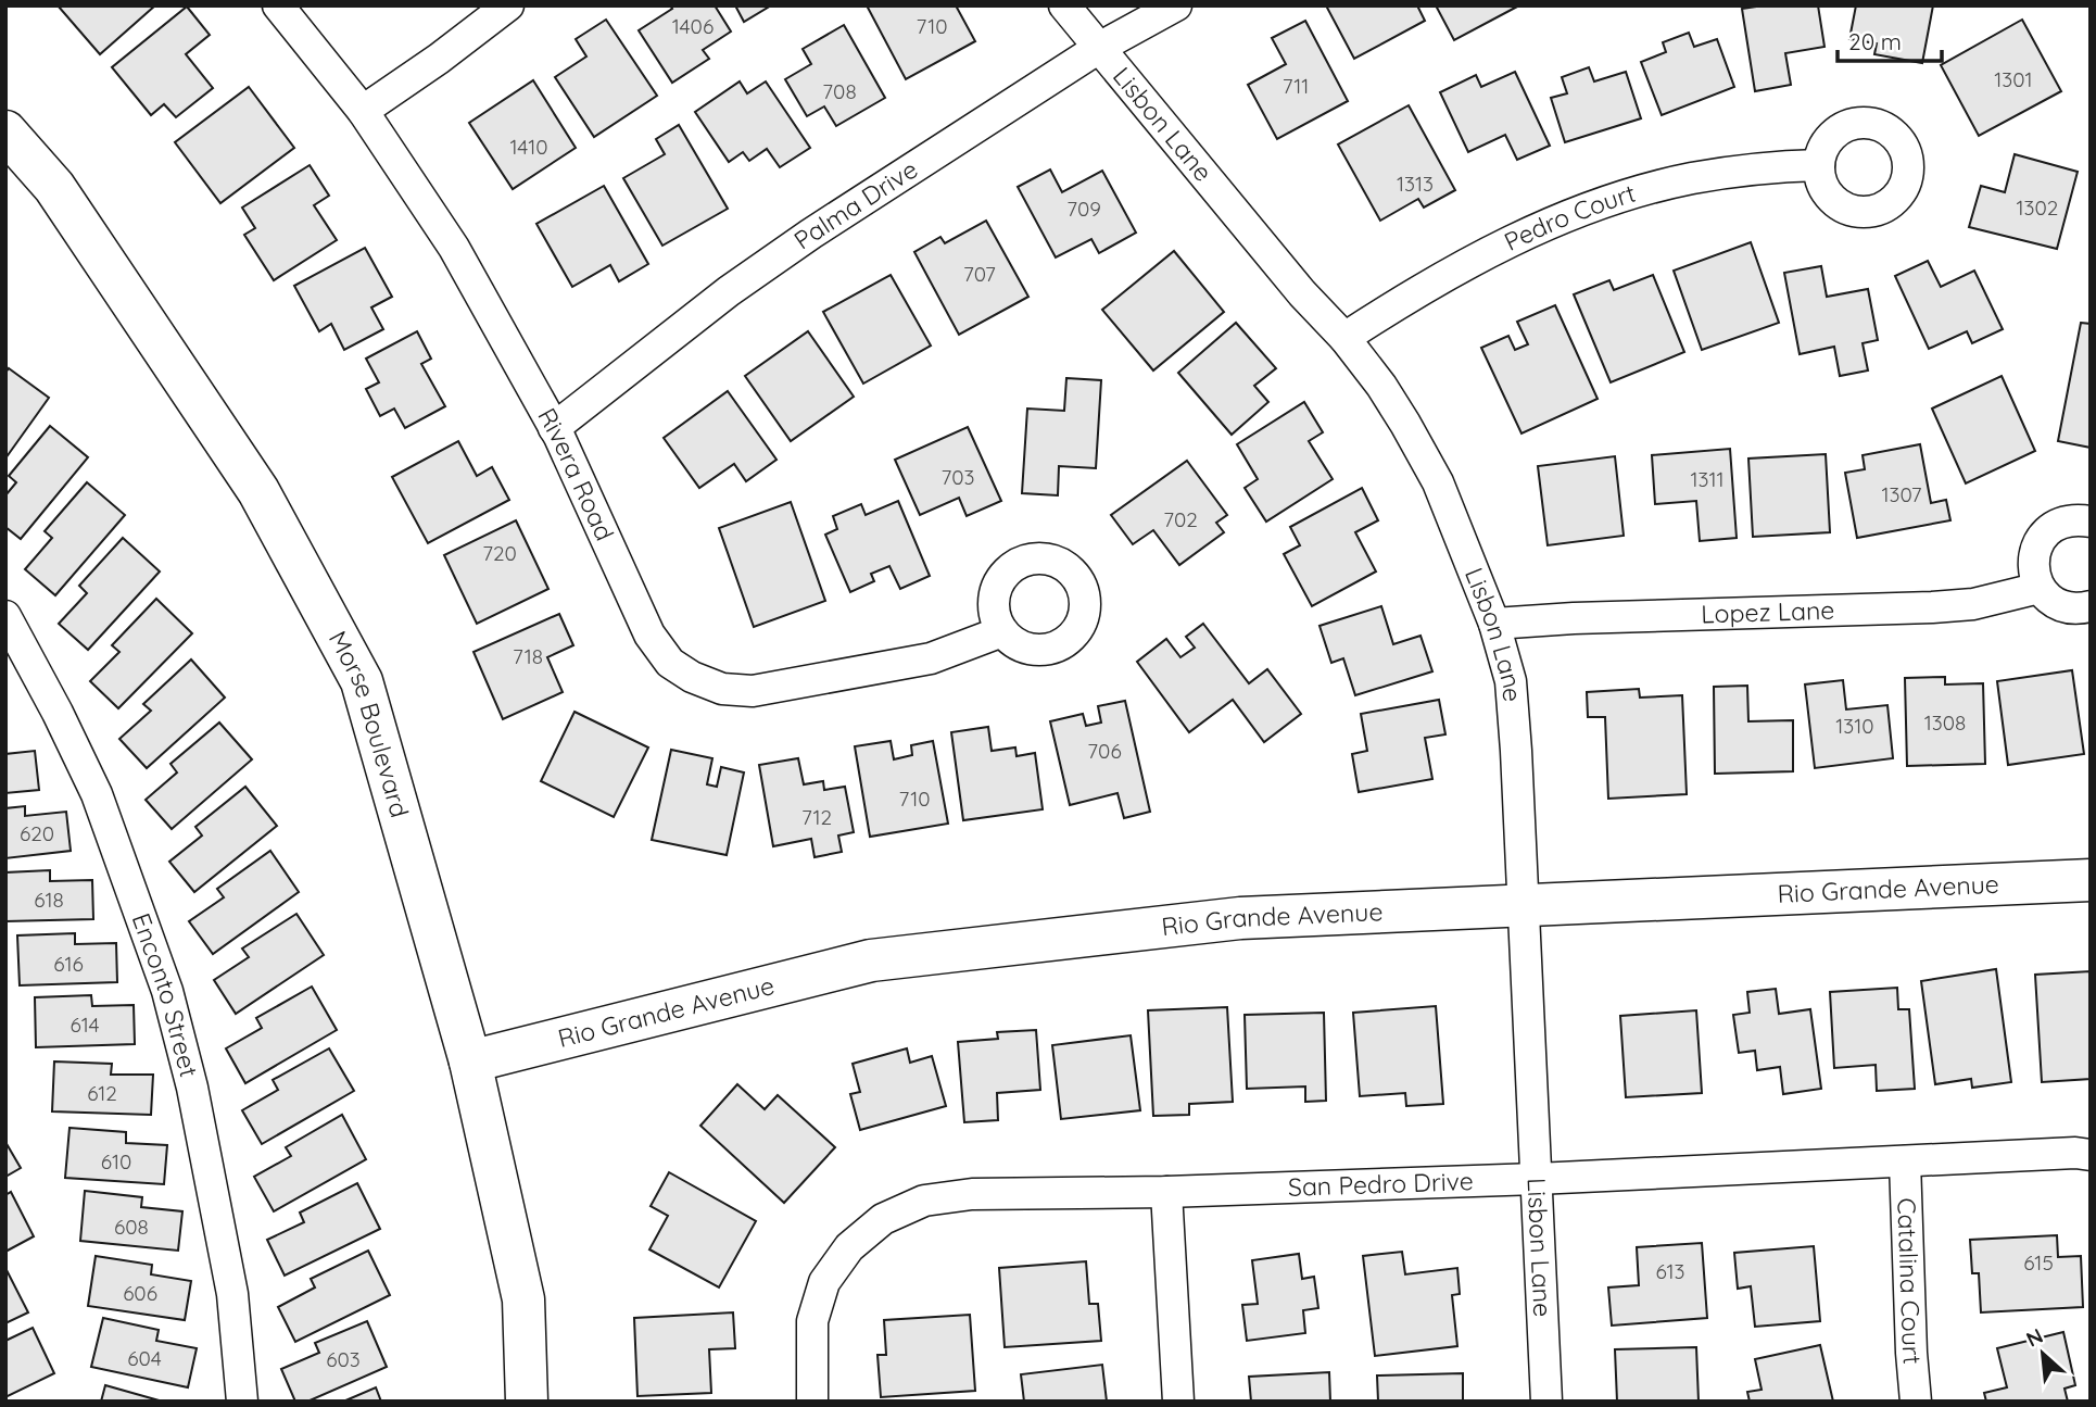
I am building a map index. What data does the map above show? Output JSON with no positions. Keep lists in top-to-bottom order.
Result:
{
  "streets": {
    "street": [
      "Lisbon Lane",
      "Palma Drive",
      "Pedro Court",
      "Rivera Road",
      "Lopez Lane",
      "Morse Boulevard",
      "Rio Grande Avenue",
      "Enconto Street",
      "San Pedro Drive",
      "Catalina Court"
    ]
  },
  "crossings": [
    ["Lisbon Lane", "Palma Drive"],
    ["Lisbon Lane", "Pedro Court"],
    ["Lisbon Lane", "Lopez Lane"],
    ["Lisbon Lane", "Rio Grande Avenue"],
    ["Lisbon Lane", "San Pedro Drive"],
    ["Palma Drive", "Rivera Road"],
    ["Morse Boulevard", "Rio Grande Avenue"],
    ["San Pedro Drive", "Catalina Court"]
  ],
  "house_numbers": [
    "1406",
    "710",
    "1301",
    "711",
    "708",
    "1410",
    "1313",
    "1302",
    "709",
    "707",
    "703",
    "1311",
    "1307",
    "702",
    "720",
    "718",
    "1308",
    "1310",
    "706",
    "710",
    "712",
    "620",
    "618",
    "616",
    "614",
    "612",
    "610",
    "608",
    "615",
    "613",
    "606",
    "604",
    "603"
  ],
  "scale_bar": "20 m",
  "north": "top left"
}
